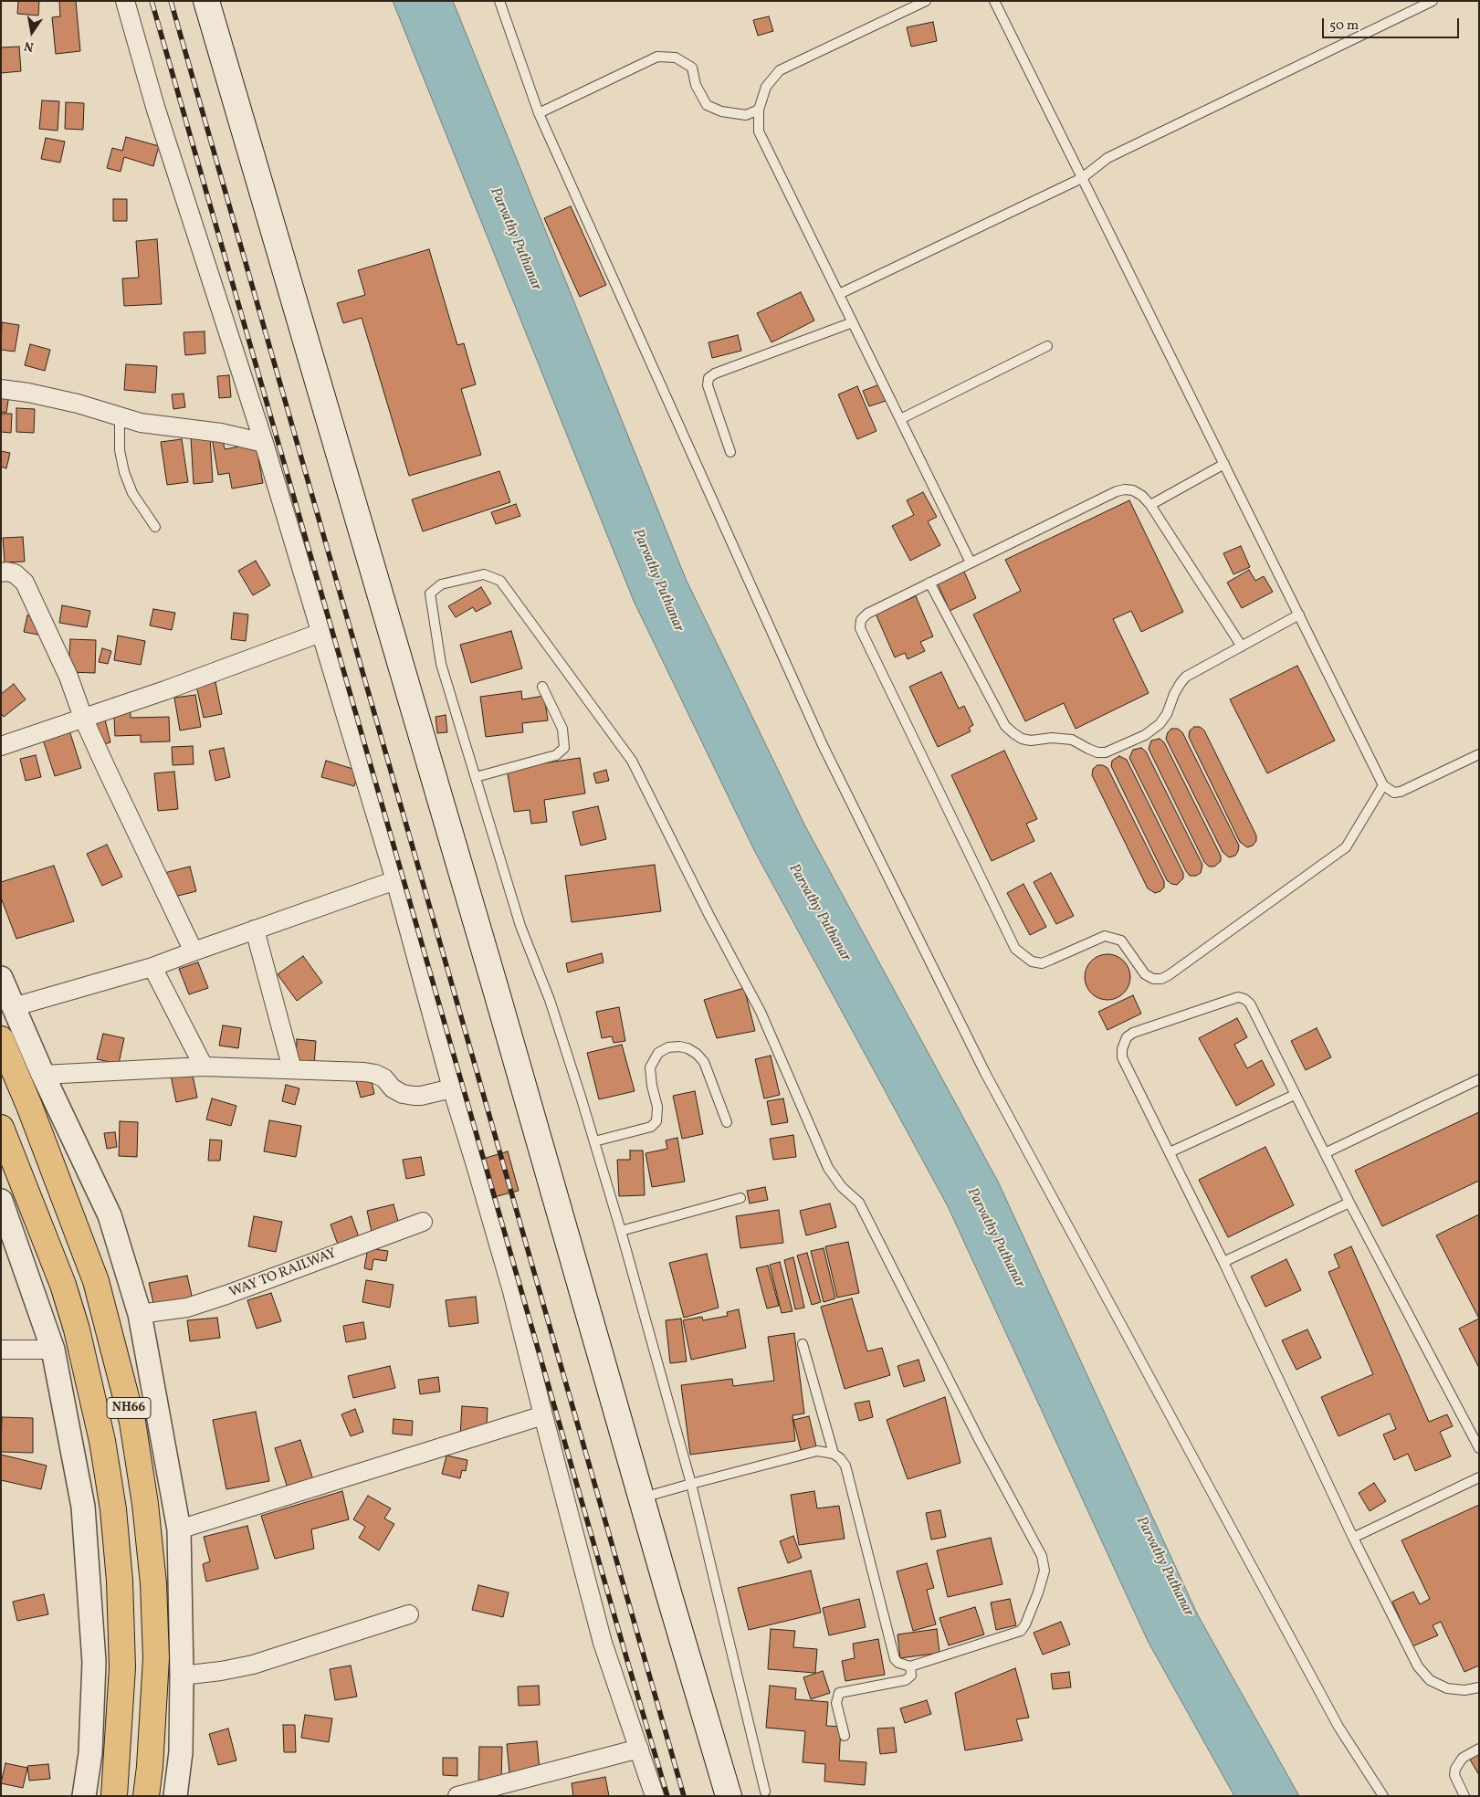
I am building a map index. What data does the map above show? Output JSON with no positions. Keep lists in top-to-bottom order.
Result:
{
  "streets": {
    "highway": ["NH66"],
    "street": ["WAY TO RAILWAY"]
  },
  "water": ["Parvathy Puthanar"],
  "scale_bar": "50 m",
  "north": "bottom"
}
